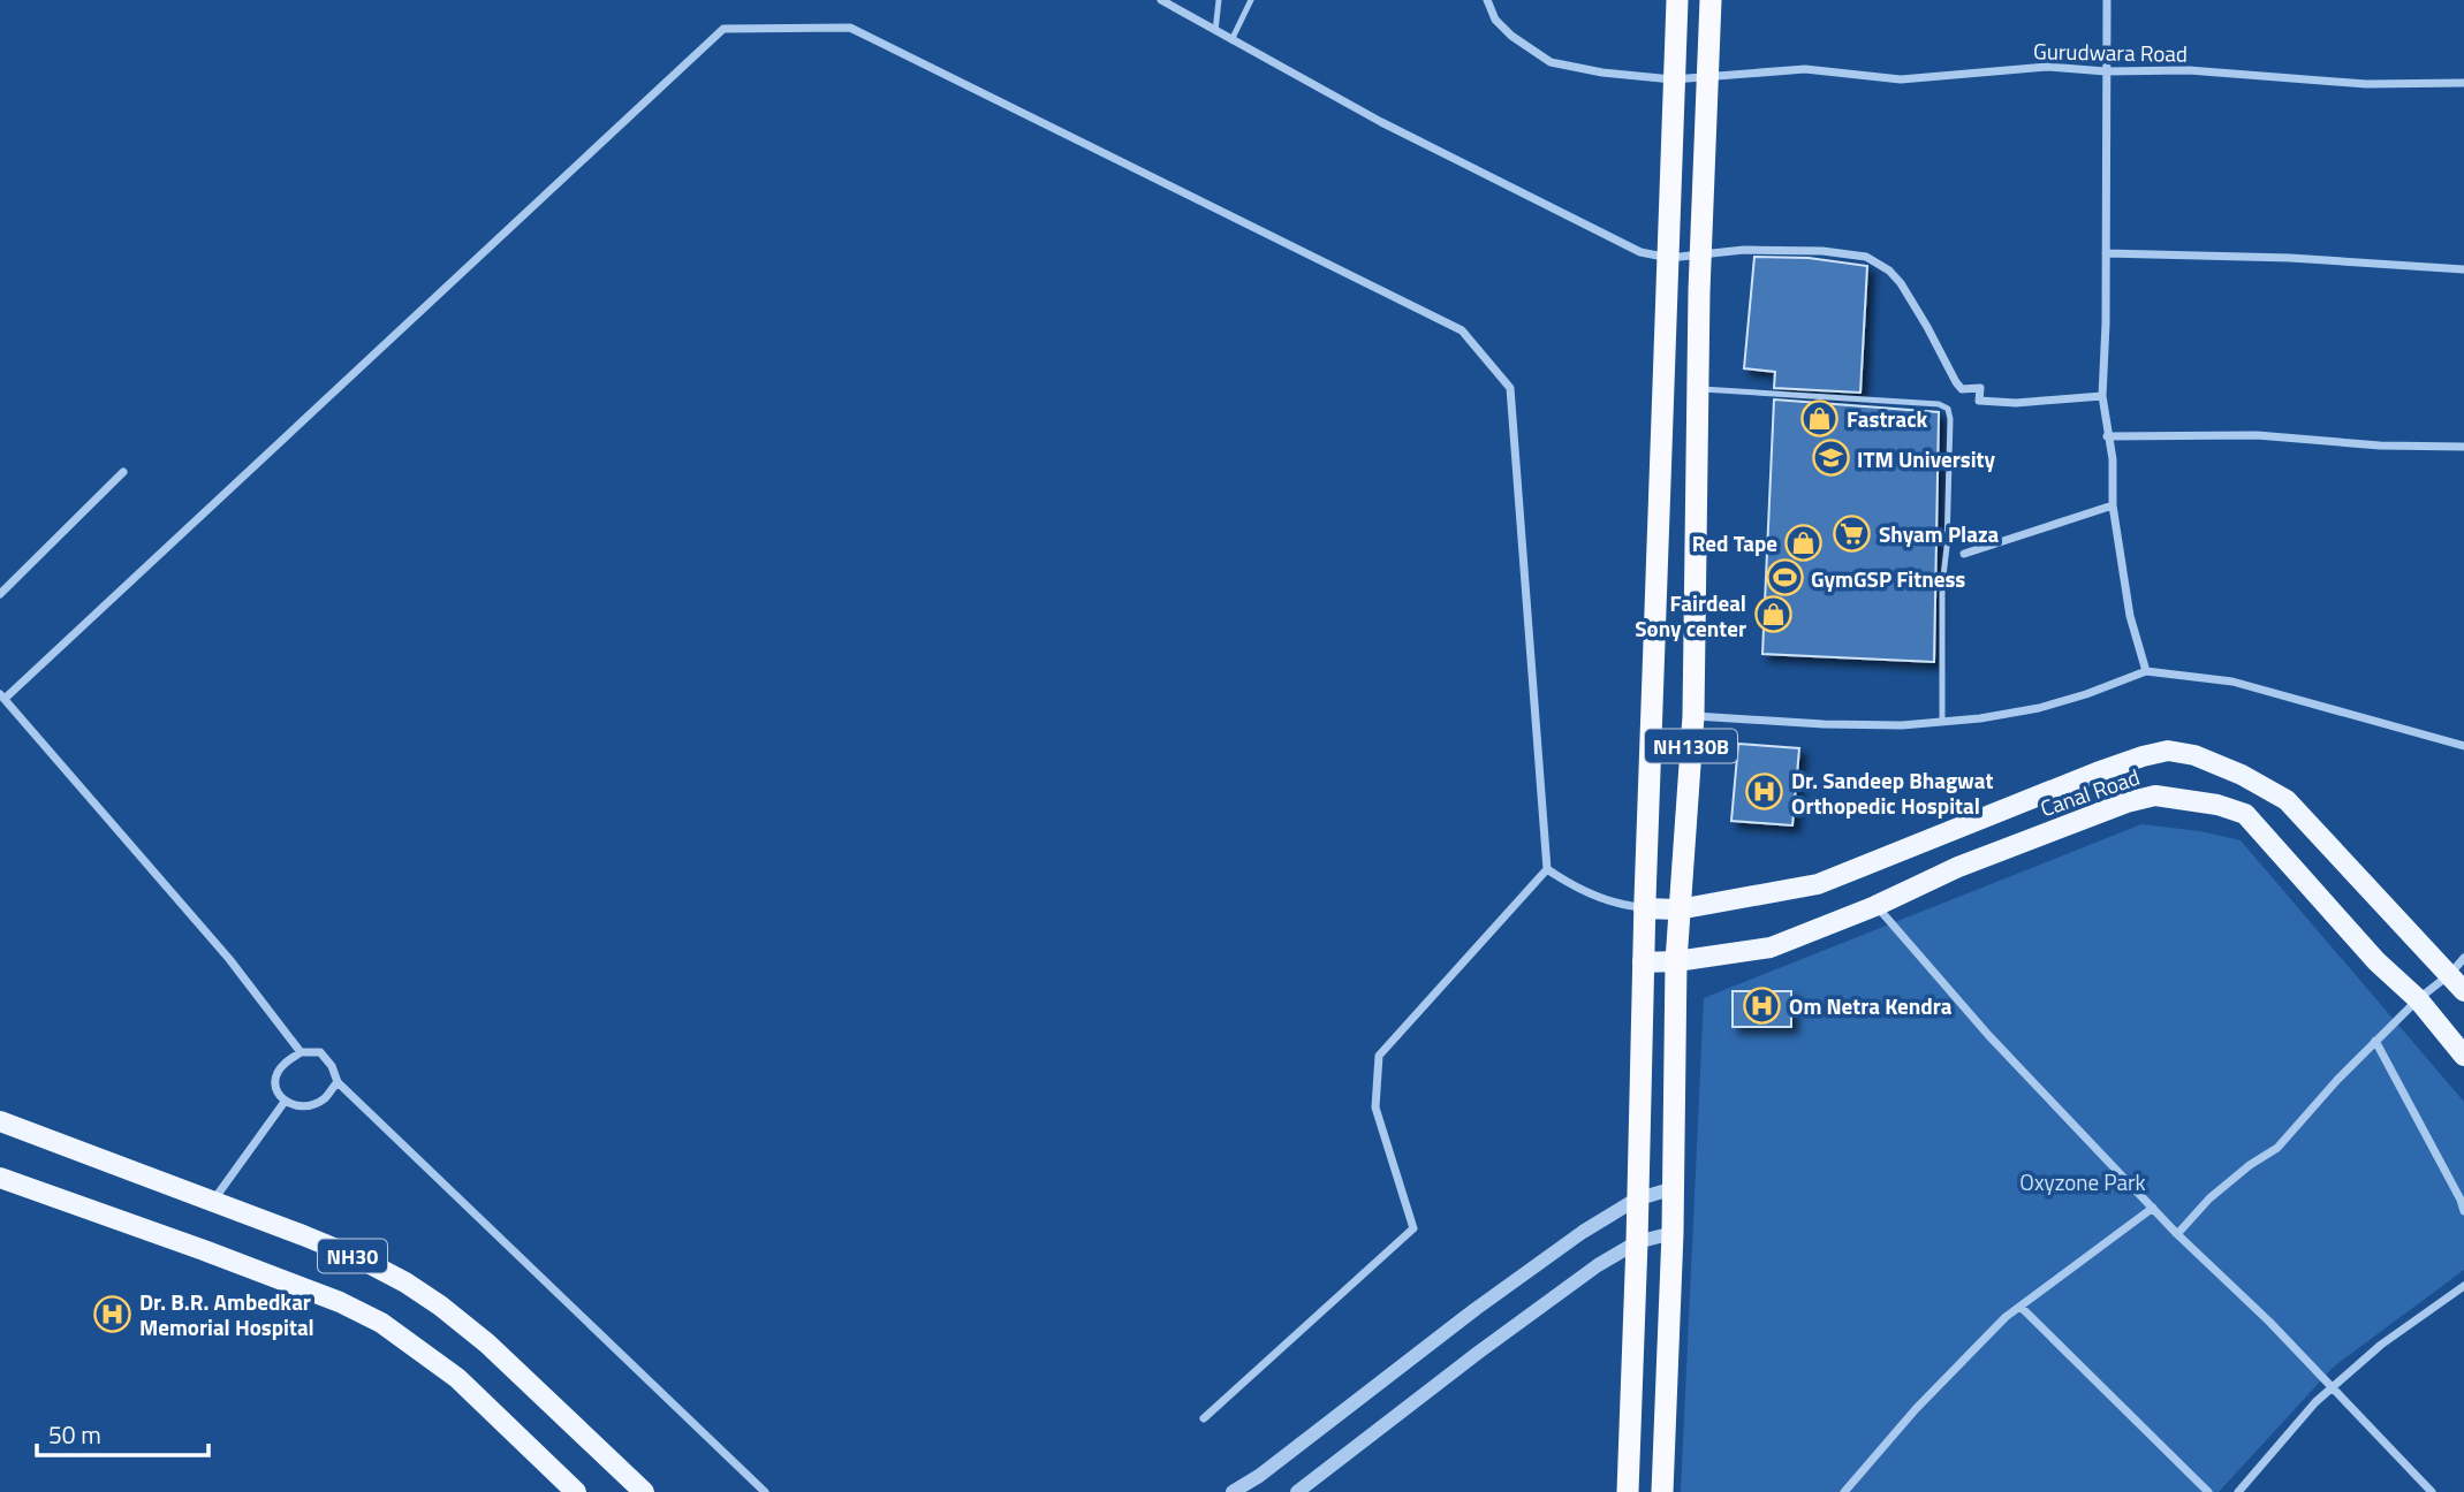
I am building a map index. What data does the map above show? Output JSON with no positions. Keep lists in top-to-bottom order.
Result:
{
  "streets": {
    "highway": ["NH130B"],
    "main road": ["Canal Road", "NH30"],
    "street": ["Gurudwara Road"]
  },
  "crossings": [
    ["Gurudwara Road", "NH130B"],
    ["NH130B", "Canal Road"]
  ],
  "parks": ["Oxyzone Park"],
  "places": {
    "shop": ["Fastrack", "Red Tape", "Fairdeal Sony center"],
    "school or university": ["ITM University"],
    "supermarket": ["Shyam Plaza"],
    "sports": ["GymGSP Fitness"],
    "hospital": ["Dr. Sandeep Bhagwat Orthopedic Hospital", "Om Netra Kendra", "Dr. B.R. Ambedkar Memorial Hospital"]
  },
  "scale_bar": "50 m"
}
